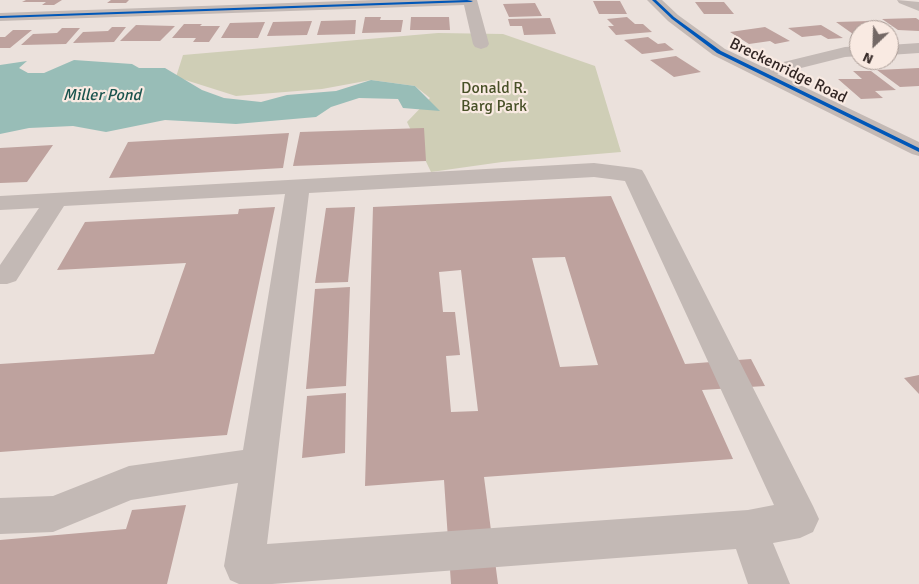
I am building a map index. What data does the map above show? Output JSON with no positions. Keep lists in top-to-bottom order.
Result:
{
  "streets": {
    "street": ["Breckenridge Road"]
  },
  "water": ["Miller Pond"],
  "parks": ["Donald R. Barg Park"],
  "north": "bottom left"
}
